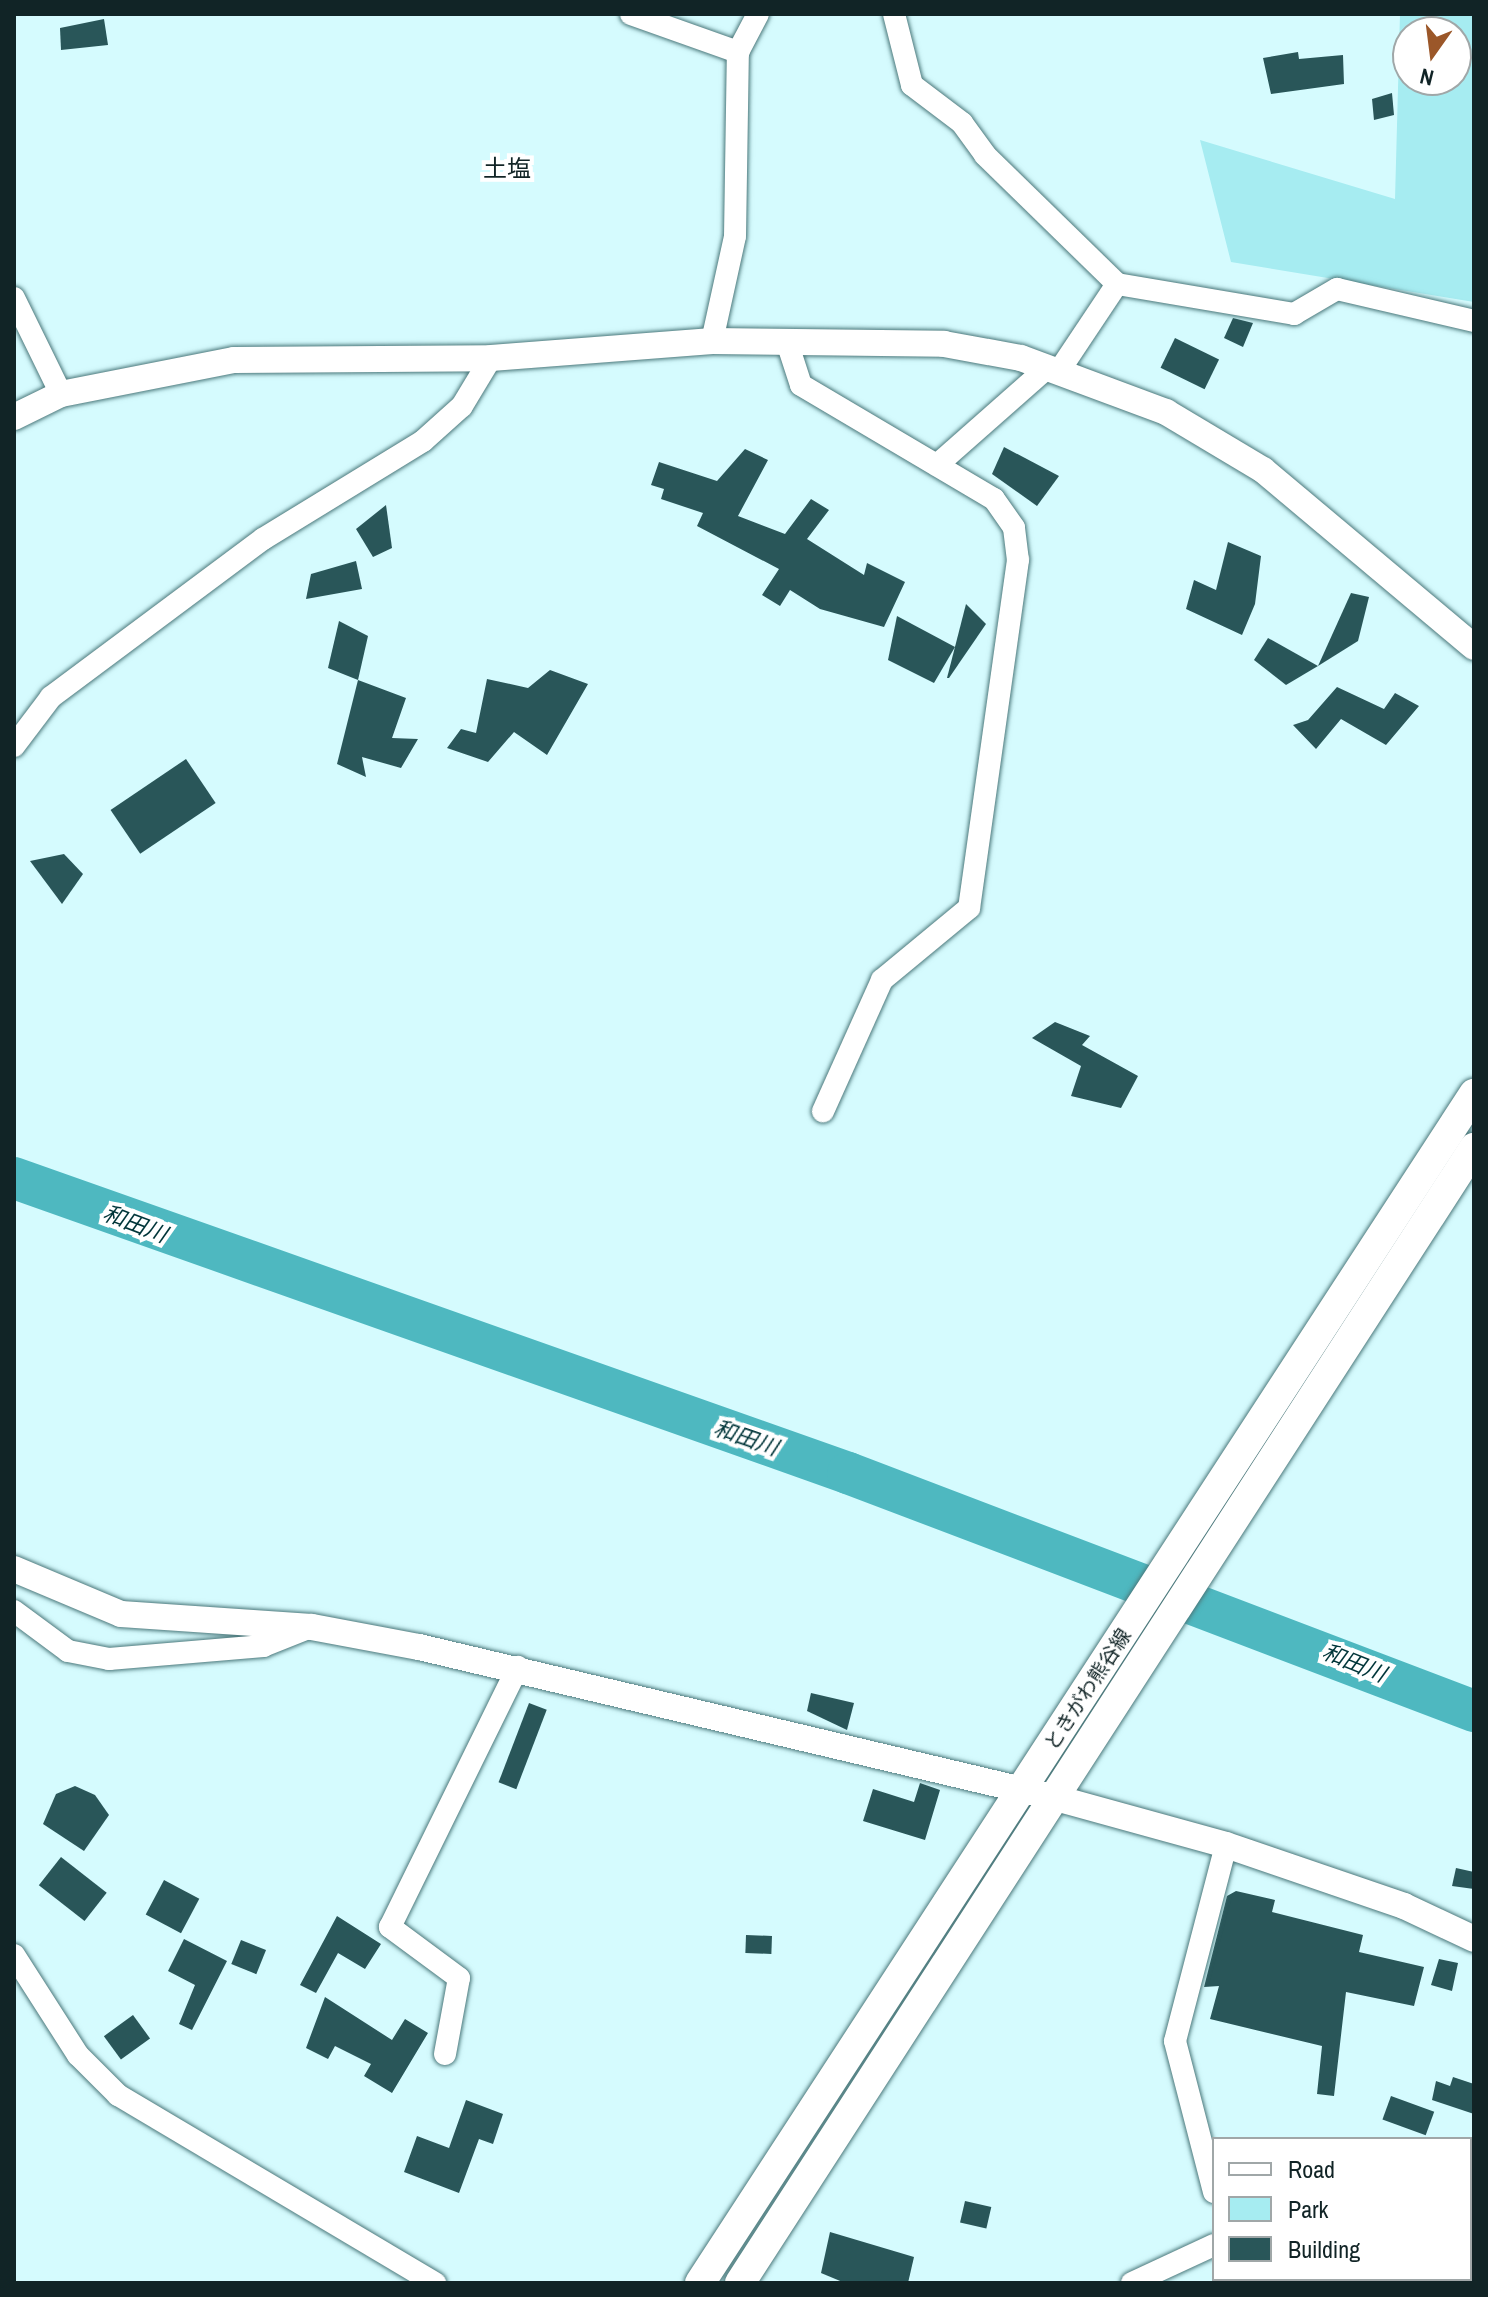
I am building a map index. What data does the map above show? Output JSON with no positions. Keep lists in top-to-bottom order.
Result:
{
  "streets": {
    "main road": ["ときがわ熊谷線"]
  },
  "districts": ["土塩"],
  "water": ["和田川"],
  "legend": ["Road", "Park", "Building"],
  "north": "bottom"
}
